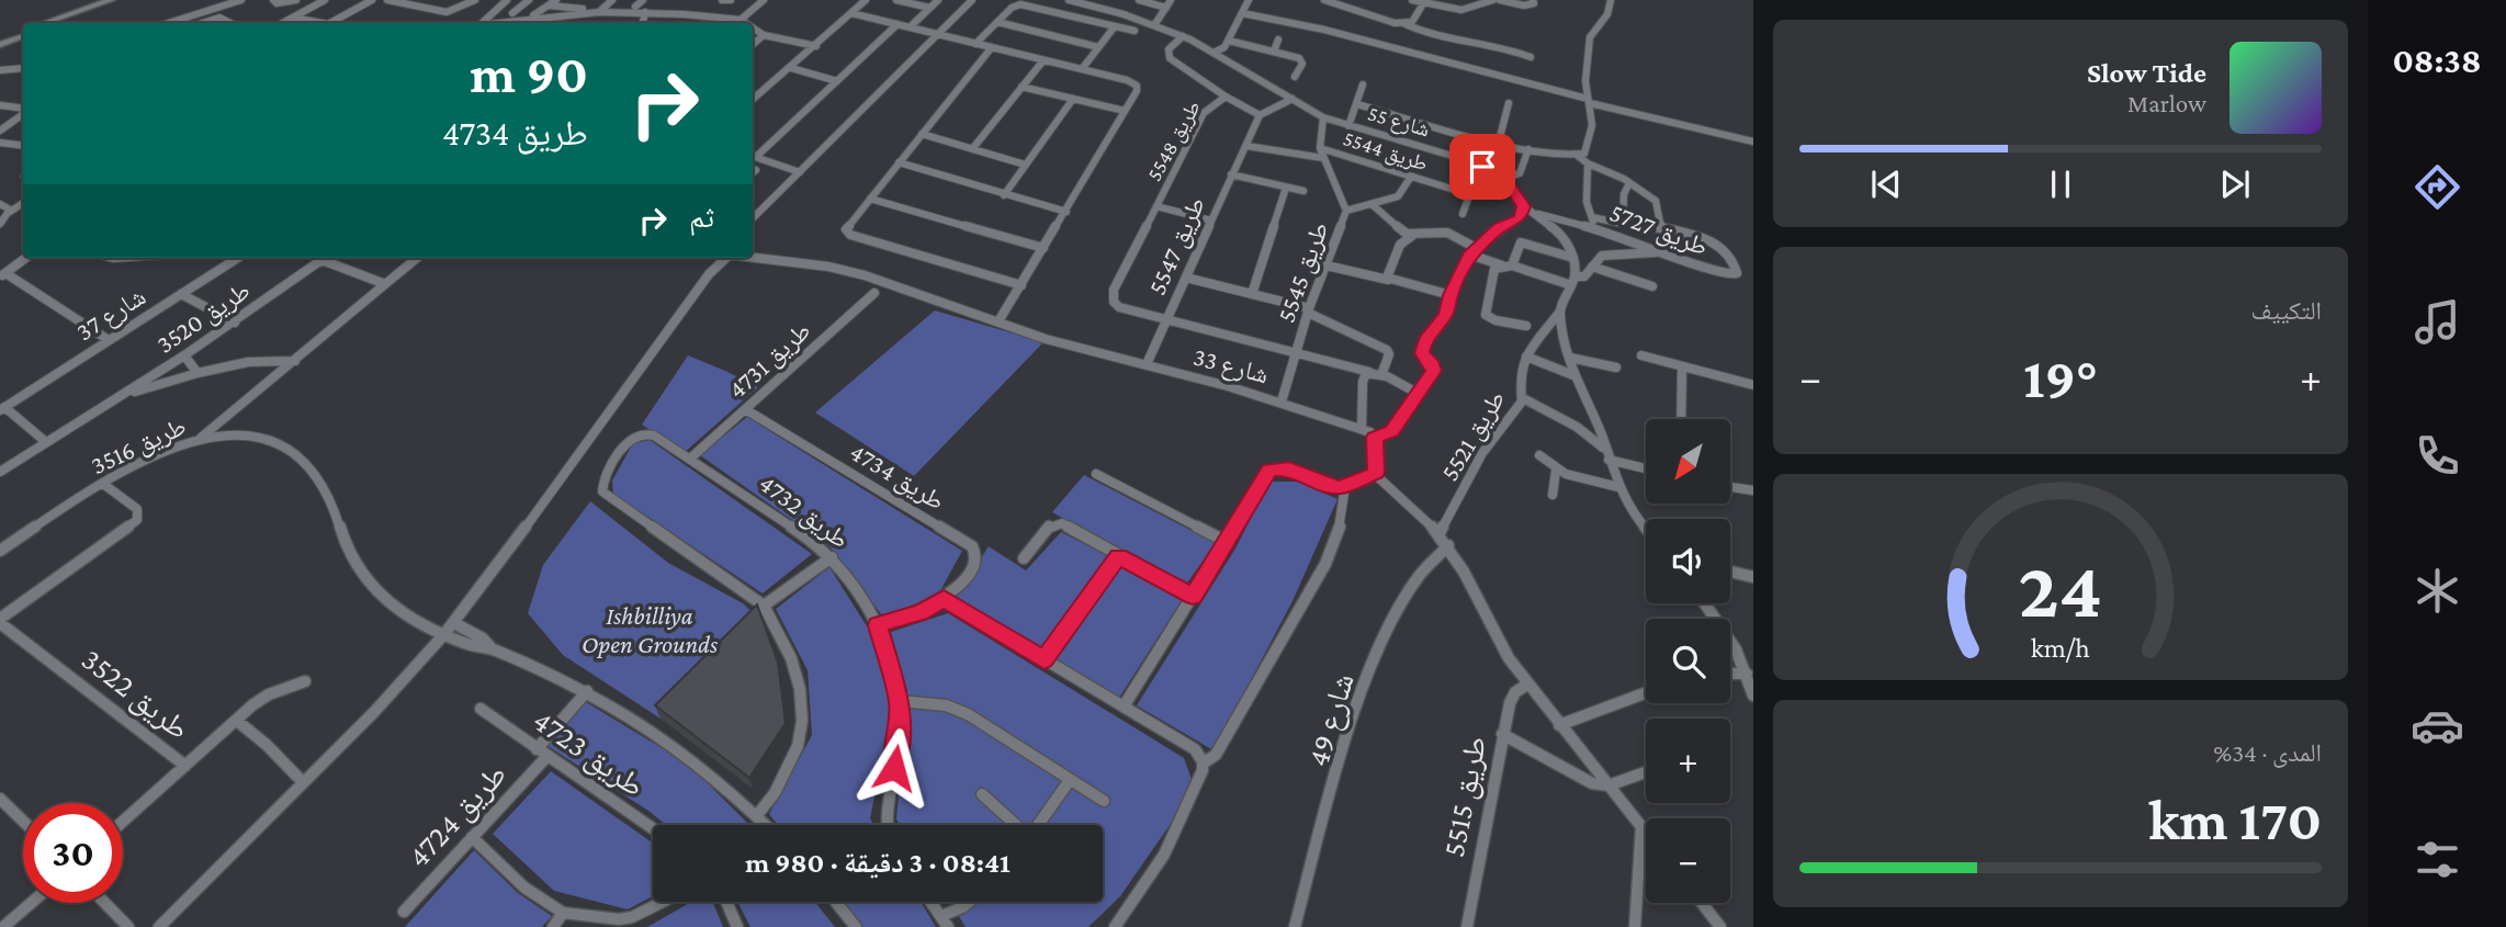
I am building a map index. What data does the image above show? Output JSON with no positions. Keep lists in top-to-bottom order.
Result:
{
  "streets": {
    "street": [
      "شارع 55",
      "طريق 5548",
      "طريق 5544",
      "طريق 5727",
      "طريق 5547",
      "طريق 5545",
      "شارع 37",
      "طريق 3520",
      "طريق 4731",
      "شارع 33",
      "طريق 5521",
      "طريق 3516",
      "طريق 4734",
      "طريق 4732",
      "طريق 3522",
      "شارع 49",
      "طريق 4723",
      "طريق 5515",
      "طريق 4724"
    ]
  },
  "crossings": [
    ["شارع 55", "طريق 5727"],
    ["شارع 55", "طريق 5545"],
    ["طريق 5548", "طريق 5547"],
    ["طريق 5548", "طريق 5545"],
    ["طريق 5544", "طريق 5545"],
    ["طريق 5547", "طريق 5545"],
    ["طريق 5547", "شارع 33"],
    ["طريق 5545", "شارع 33"],
    ["طريق 4731", "طريق 4734"],
    ["طريق 4731", "طريق 4732"],
    ["طريق 4734", "طريق 4732"],
    ["طريق 4723", "طريق 4724"]
  ],
  "parks": ["Ishbilliya Open Grounds"],
  "north": "bottom left",
  "page": {
    "tabs": "08:38",
    "turn": ["90 m", "طريق 4734"],
    "song": ["Slow Tide", "Marlow"],
    "then": "ثم",
    "tile": [
      "التكييف",
      ["المدى · 34%", "170 km"]
    ],
    "heat": ["−", "19°", "+"],
    "map_buttons": ["+", "−"],
    "limit": "30",
    "trip": "08:41 · 3 دقيقة · 980 m",
    "gauge": ["24", "km/h"]
  }
}
